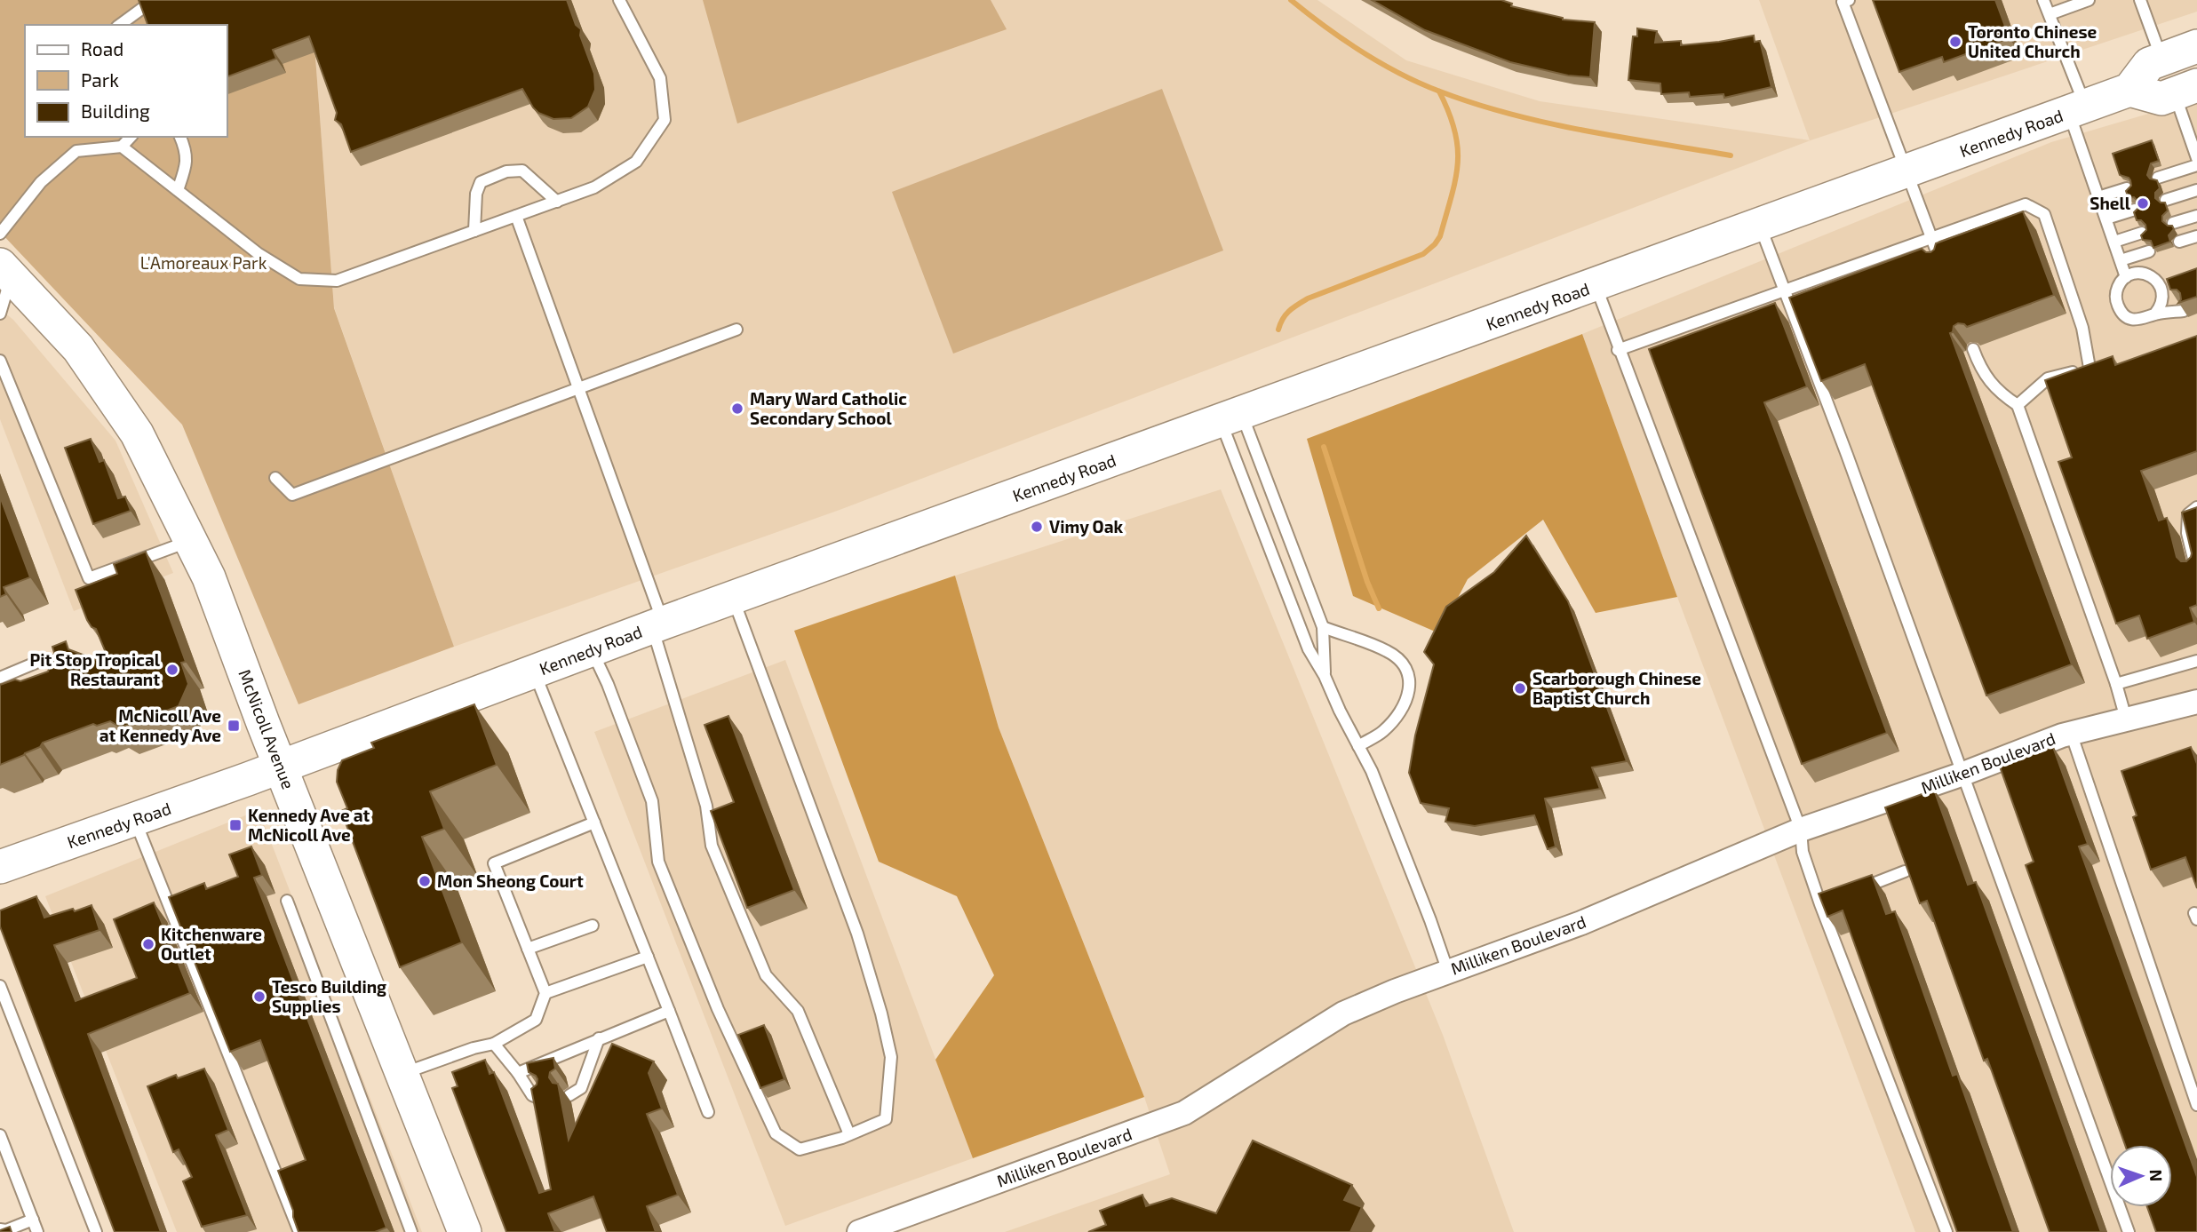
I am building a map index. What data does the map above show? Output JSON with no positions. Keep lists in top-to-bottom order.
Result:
{
  "streets": {
    "main road": ["Kennedy Road", "McNicoll Avenue"],
    "street": ["Milliken Boulevard"]
  },
  "crossings": [
    ["Kennedy Road", "McNicoll Avenue"]
  ],
  "parks": ["L'Amoreaux Park"],
  "places": {
    "other": [
      "Toronto Chinese United Church",
      "Shell",
      "Mary Ward Catholic Secondary School",
      "Vimy Oak",
      "Pit Stop Tropical Restaurant",
      "Scarborough Chinese Baptist Church",
      "Mon Sheong Court",
      "Kitchenware Outlet",
      "Tesco Building Supplies"
    ],
    "transit": ["McNicoll Ave at Kennedy Ave", "Kennedy Ave at McNicoll Ave"]
  },
  "legend": ["Road", "Park", "Building"],
  "north": "right"
}
